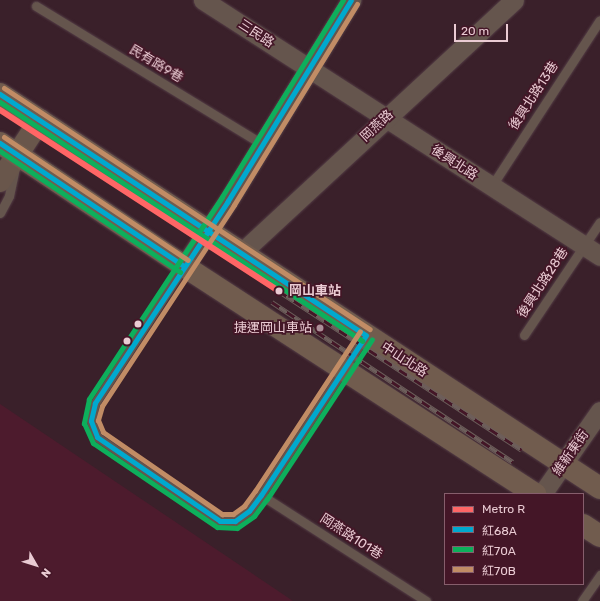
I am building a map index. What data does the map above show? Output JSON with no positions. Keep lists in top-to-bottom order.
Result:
{
  "streets": {
    "main road": ["中山北路"],
    "street": [
      "三民路",
      "岡燕路",
      "後興北路",
      "維新東街"
    ],
    "lane": [
      "民有路9巷",
      "後興北路13巷",
      "後興北路28巷",
      "岡燕路101巷"
    ]
  },
  "crossings": [
    ["三民路", "後興北路"],
    ["後興北路13巷", "後興北路"],
    ["岡燕路", "後興北路"],
    ["岡燕路", "中山北路"],
    ["後興北路", "後興北路28巷"],
    ["中山北路", "維新東街"]
  ],
  "places": ["岡山車站", "捷運岡山車站"],
  "lines": [
    "transit line 紅68A",
    "transit line 紅70A",
    "transit line 紅70B",
    "metro line R"
  ],
  "legend": [
    "Metro R",
    "紅68A",
    "紅70A",
    "紅70B"
  ],
  "scale_bar": "20 m",
  "north": "bottom right"
}
